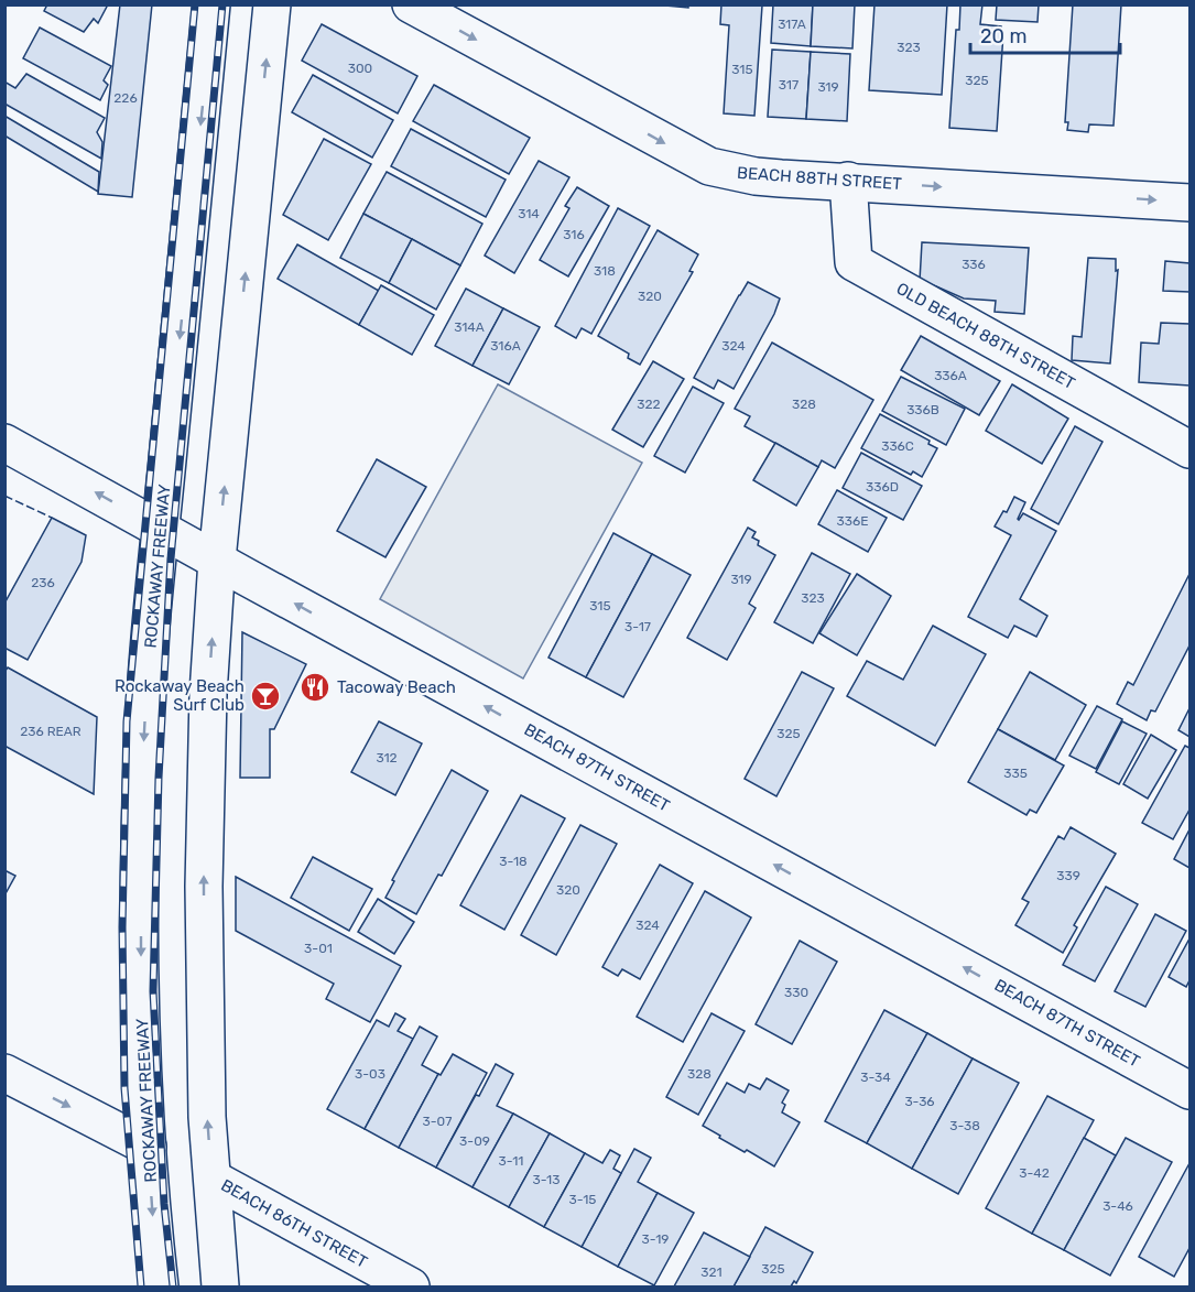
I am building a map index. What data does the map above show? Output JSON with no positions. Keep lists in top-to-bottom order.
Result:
{
  "streets": {
    "street": [
      "BEACH 88TH STREET",
      "OLD BEACH 88TH STREET",
      "ROCKAWAY FREEWAY",
      "BEACH 87TH STREET",
      "BEACH 86TH STREET"
    ]
  },
  "crossings": [
    ["BEACH 88TH STREET", "OLD BEACH 88TH STREET"],
    ["ROCKAWAY FREEWAY", "BEACH 87TH STREET"]
  ],
  "one_way": ["BEACH 88TH STREET", "BEACH 87TH STREET"],
  "places": {
    "restaurant": ["Tacoway Beach"],
    "bar": ["Rockaway Beach Surf Club"]
  },
  "house_numbers": [
    "317A",
    "323",
    "300",
    "315",
    "325",
    "317",
    "319",
    "226",
    "314",
    "316",
    "336",
    "318",
    "320",
    "314A",
    "316A",
    "324",
    "336A",
    "322",
    "328",
    "336B",
    "336C",
    "336D",
    "336E",
    "319",
    "236",
    "323",
    "315",
    "3-17",
    "236 REAR",
    "325",
    "312",
    "335",
    "3-18",
    "339",
    "320",
    "324",
    "3-01",
    "330",
    "3-03",
    "328",
    "3-34",
    "3-36",
    "3-07",
    "3-38",
    "3-09",
    "3-11",
    "3-42",
    "3-13",
    "3-15",
    "3-46",
    "3-19",
    "325",
    "321"
  ],
  "scale_bar": "20 m"
}
